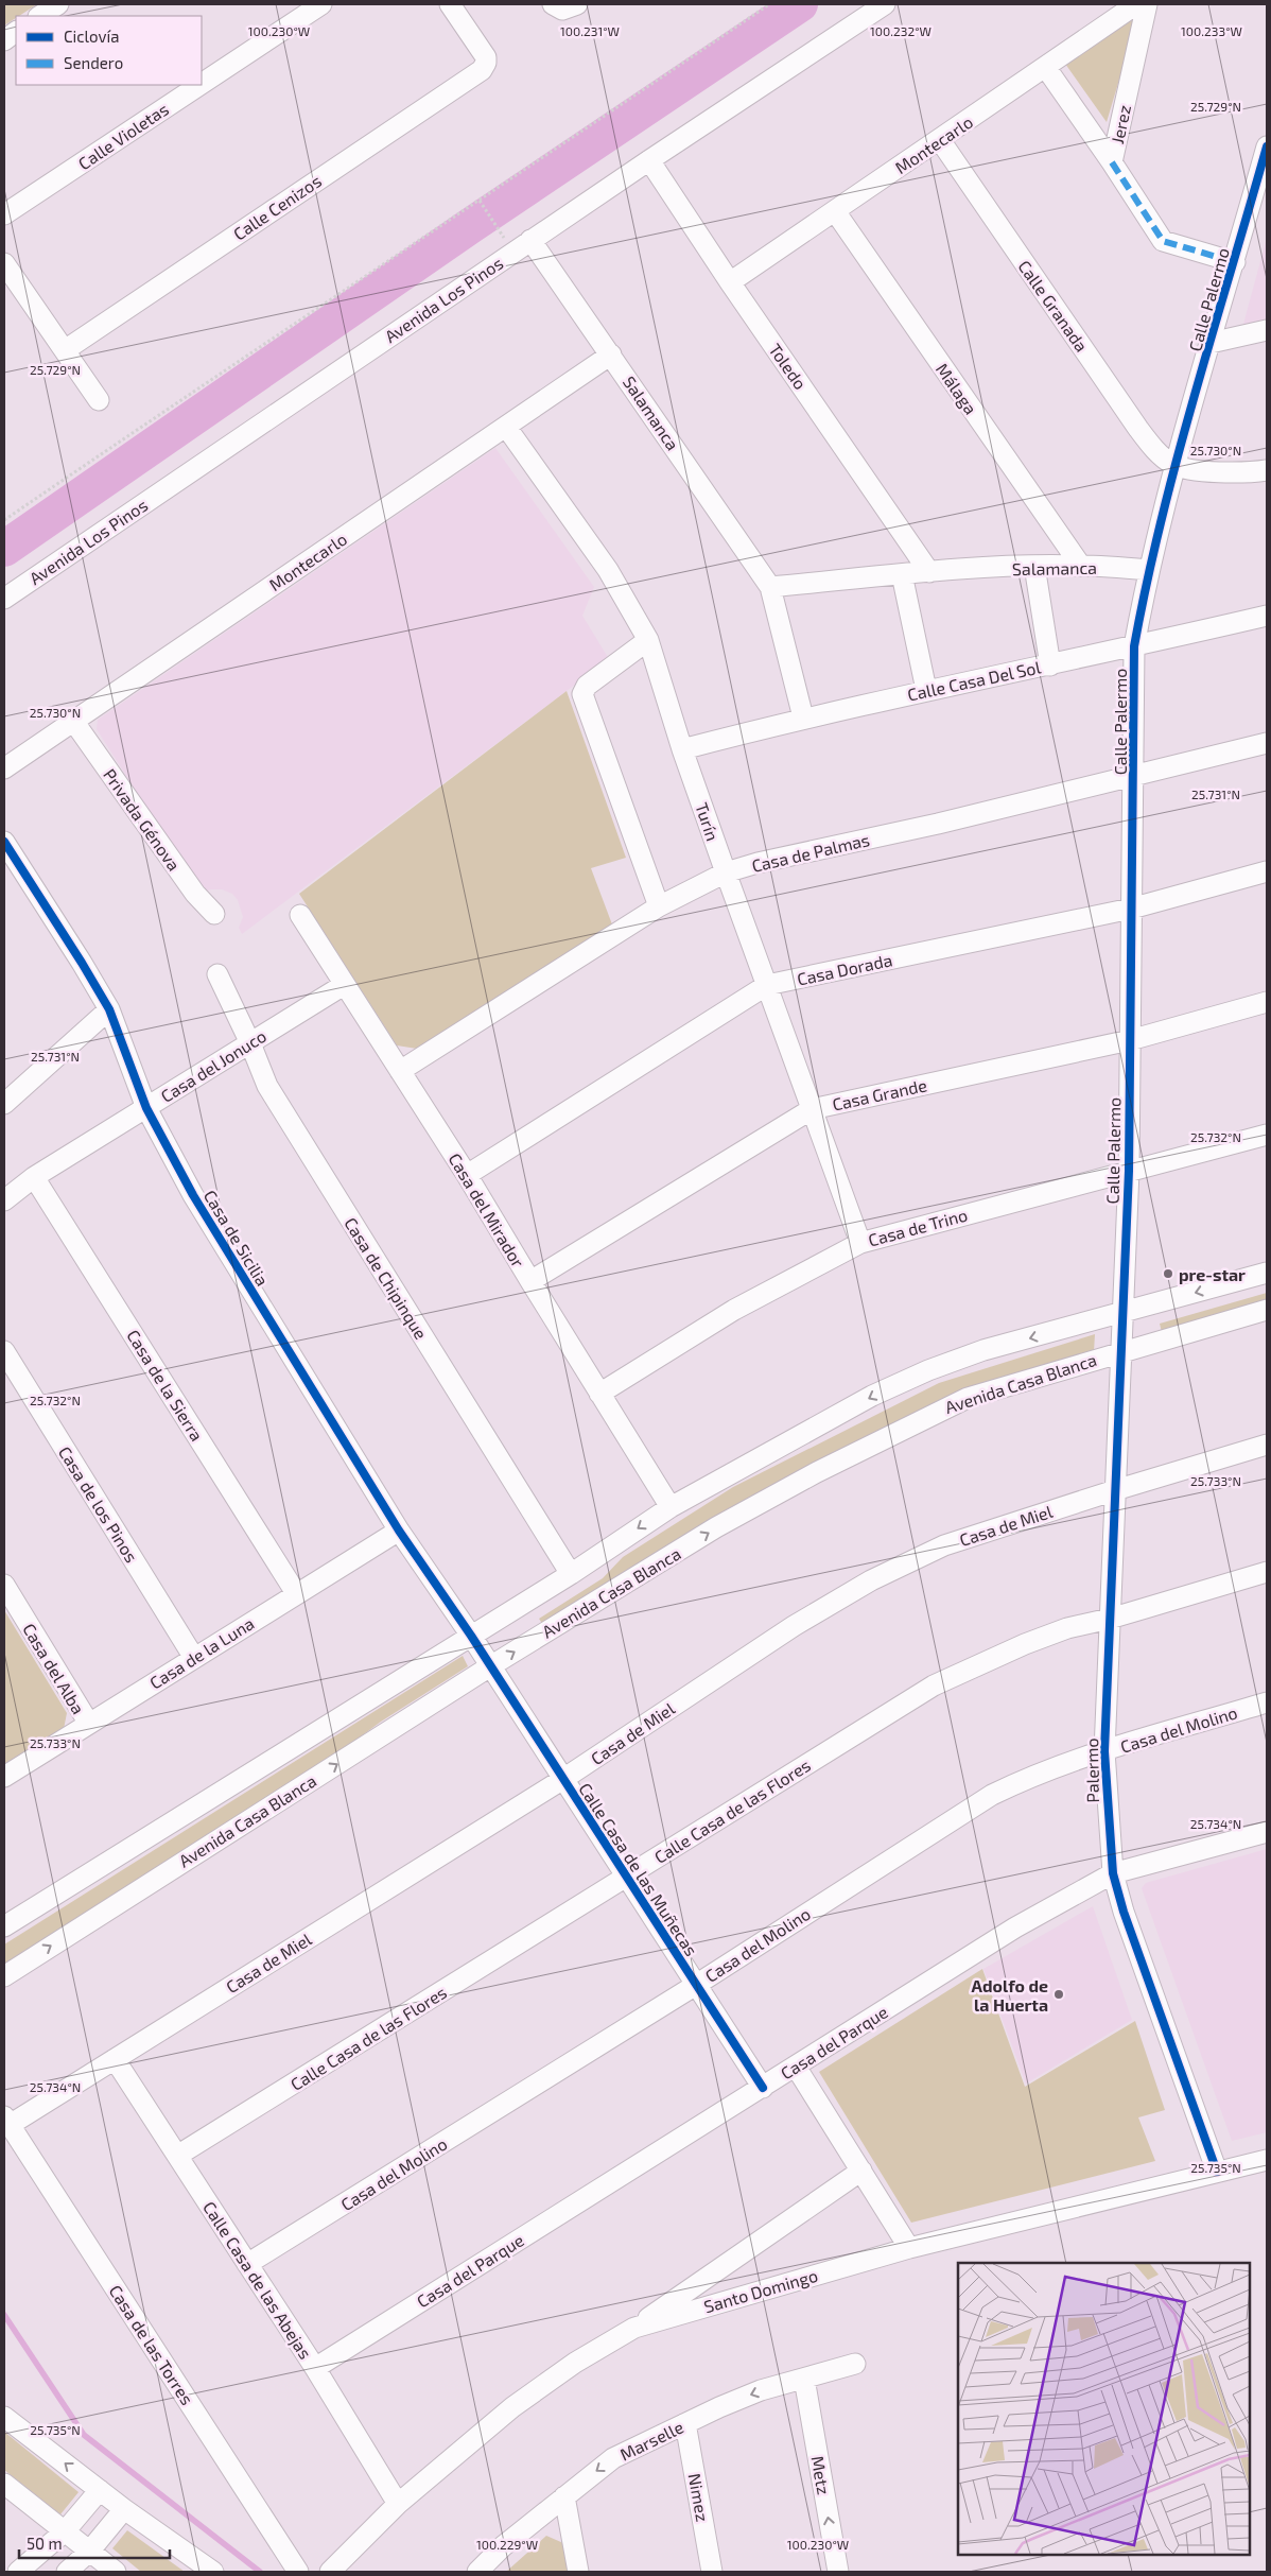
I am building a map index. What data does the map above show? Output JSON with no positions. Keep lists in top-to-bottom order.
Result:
{
  "streets": {
    "street": [
      "Jerez",
      "Calle Violetas",
      "Montecarlo",
      "Calle Cenizos",
      "Avenida Los Pinos",
      "Calle Palermo",
      "Calle Granada",
      "Toledo",
      "Málaga",
      "Salamanca",
      "Calle Casa Del Sol",
      "Privada Génova",
      "Turín",
      "Casa de Palmas",
      "Casa Dorada",
      "Casa del Jonuco",
      "Casa Grande",
      "Casa del Mirador",
      "Casa de Trino",
      "Casa de Sicilia",
      "Casa de Chipinque",
      "Avenida Casa Blanca",
      "Casa de la Sierra",
      "Casa de los Pinos",
      "Casa de Miel",
      "Casa de la Luna",
      "Casa del Alba",
      "Casa del Molino",
      "Palermo",
      "Calle Casa de las Flores",
      "Calle Casa de las Muñecas",
      "Casa del Parque",
      "Calle Casa de las Abejas",
      "Santo Domingo",
      "Casa de las Torres",
      "Marselle",
      "Metz",
      "Nimez"
    ]
  },
  "crossings": [
    ["Jerez", "Montecarlo"],
    ["Montecarlo", "Calle Granada"],
    ["Montecarlo", "Toledo"],
    ["Montecarlo", "Málaga"],
    ["Montecarlo", "Salamanca"],
    ["Montecarlo", "Privada Génova"],
    ["Montecarlo", "Turín"],
    ["Avenida Los Pinos", "Toledo"],
    ["Avenida Los Pinos", "Salamanca"],
    ["Calle Palermo", "Calle Granada"],
    ["Calle Palermo", "Salamanca"],
    ["Calle Palermo", "Calle Casa Del Sol"],
    ["Calle Palermo", "Casa de Palmas"],
    ["Calle Palermo", "Casa Dorada"],
    ["Calle Palermo", "Casa Grande"],
    ["Calle Palermo", "Casa de Trino"],
    ["Calle Palermo", "Avenida Casa Blanca"],
    ["Calle Palermo", "Palermo"],
    ["Toledo", "Salamanca"],
    ["Málaga", "Salamanca"],
    ["Salamanca", "Calle Casa Del Sol"],
    ["Calle Casa Del Sol", "Turín"],
    ["Turín", "Casa de Palmas"],
    ["Turín", "Casa Dorada"],
    ["Turín", "Casa Grande"],
    ["Turín", "Casa de Trino"],
    ["Casa de Palmas", "Casa del Mirador"],
    ["Casa Dorada", "Casa del Mirador"],
    ["Casa del Jonuco", "Casa del Mirador"],
    ["Casa del Jonuco", "Casa de Sicilia"],
    ["Casa del Jonuco", "Casa de Chipinque"],
    ["Casa del Jonuco", "Casa de la Sierra"],
    ["Casa Grande", "Casa del Mirador"],
    ["Casa del Mirador", "Casa de Trino"],
    ["Casa de Sicilia", "Casa de la Luna"],
    ["Casa de Sicilia", "Calle Casa de las Muñecas"],
    ["Avenida Casa Blanca", "Palermo"],
    ["Avenida Casa Blanca", "Calle Casa de las Muñecas"],
    ["Casa de la Sierra", "Casa de la Luna"],
    ["Casa de los Pinos", "Casa de la Luna"],
    ["Casa de Miel", "Palermo"],
    ["Casa de Miel", "Calle Casa de las Muñecas"],
    ["Casa de Miel", "Calle Casa de las Abejas"],
    ["Casa de Miel", "Casa de las Torres"],
    ["Casa de la Luna", "Casa del Alba"],
    ["Casa del Molino", "Palermo"],
    ["Casa del Molino", "Calle Casa de las Muñecas"],
    ["Casa del Molino", "Calle Casa de las Abejas"],
    ["Palermo", "Calle Casa de las Flores"],
    ["Palermo", "Casa del Parque"],
    ["Palermo", "Santo Domingo"],
    ["Calle Casa de las Flores", "Calle Casa de las Muñecas"],
    ["Calle Casa de las Flores", "Calle Casa de las Abejas"],
    ["Calle Casa de las Muñecas", "Casa del Parque"],
    ["Casa del Parque", "Calle Casa de las Abejas"],
    ["Calle Casa de las Abejas", "Santo Domingo"],
    ["Marselle", "Metz"],
    ["Marselle", "Nimez"]
  ],
  "one_way": ["Metz"],
  "places": ["pre-star", "Adolfo de la Huerta"],
  "legend": ["Ciclovía", "Sendero"],
  "scale_bar": "50 m",
  "coordinates": [
    "100.230°W",
    "100.231°W",
    "100.232°W",
    "100.233°W",
    "25.729°N",
    "25.730°N",
    "25.731°N",
    "25.732°N",
    "25.733°N",
    "25.734°N",
    "25.735°N",
    "100.229°W"
  ]
}
